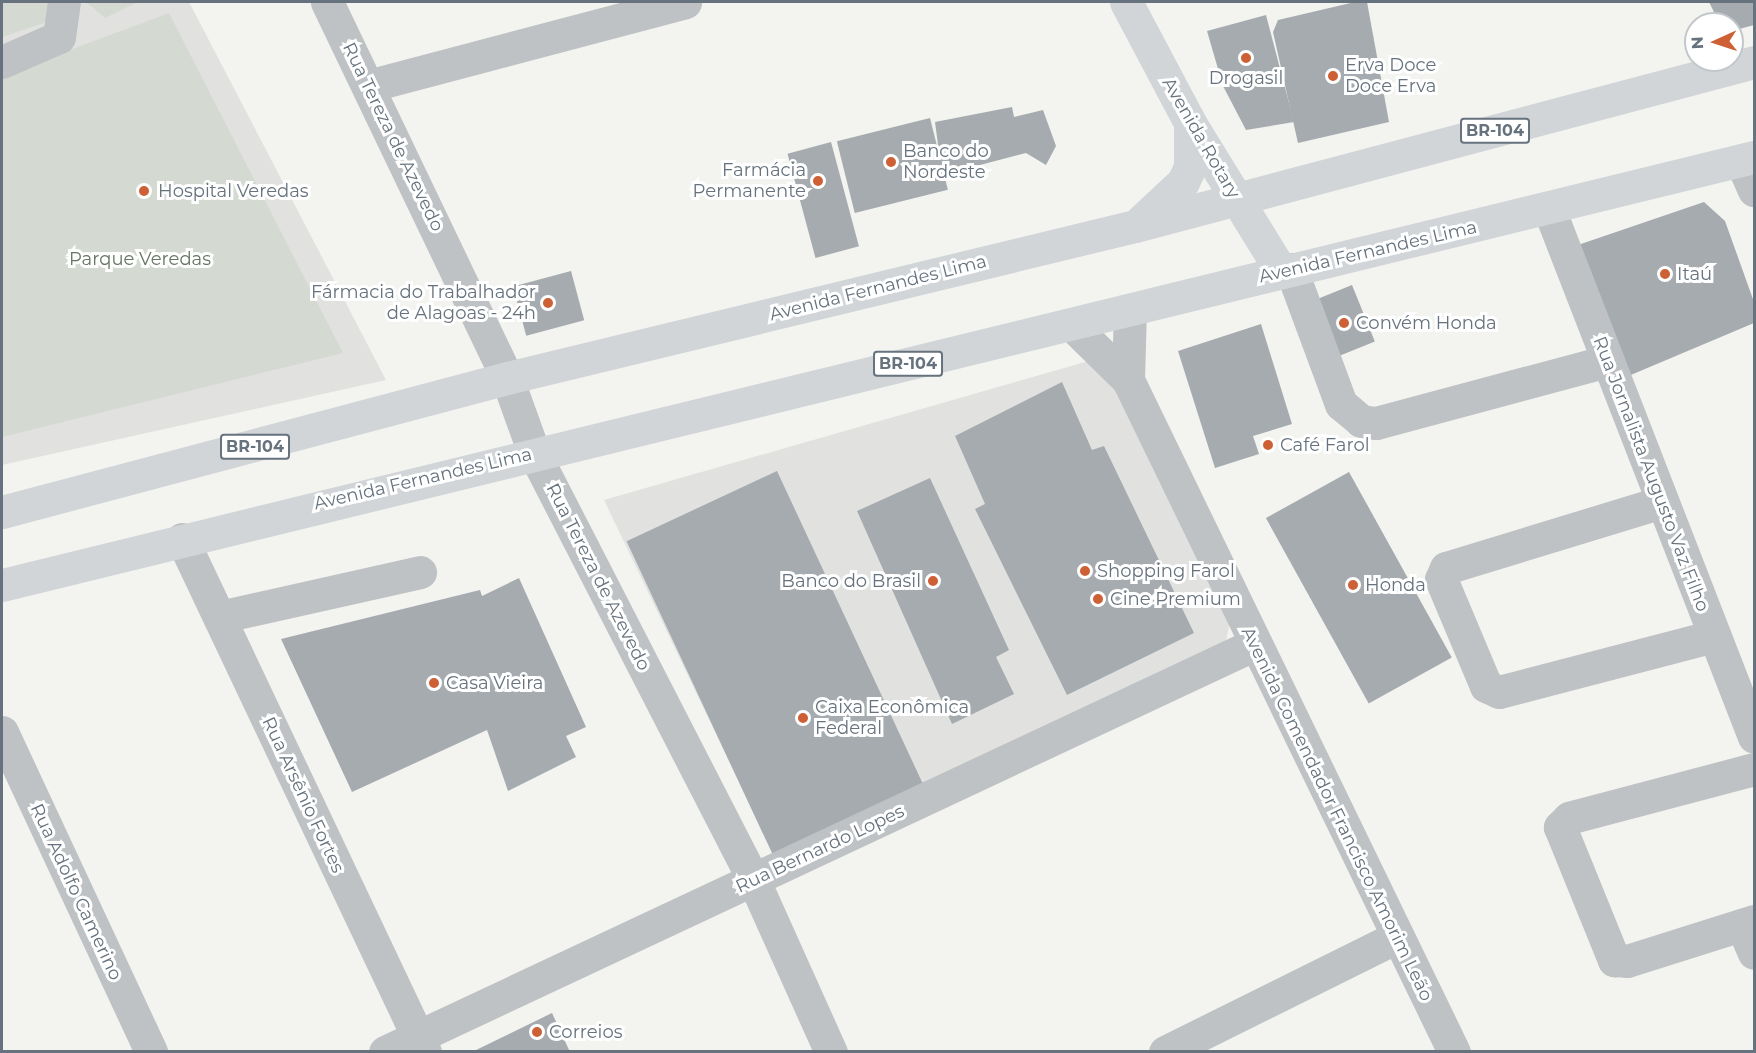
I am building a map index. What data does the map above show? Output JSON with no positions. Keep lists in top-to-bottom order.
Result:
{
  "streets": {
    "main road": ["BR-104", "Avenida Rotary", "Avenida Fernandes Lima"],
    "street": [
      "Rua Tereza de Azevedo",
      "Rua Jornalista Augusto Vaz Filho",
      "Rua Arsênio Fortes",
      "Avenida Comendador Francisco Amorim Leão",
      "Rua Bernardo Lopes",
      "Rua Adolfo Camerino"
    ]
  },
  "crossings": [
    ["Rua Tereza de Azevedo", "Avenida Fernandes Lima"],
    ["Rua Tereza de Azevedo", "Rua Bernardo Lopes"],
    ["Avenida Rotary", "Avenida Fernandes Lima"],
    ["Avenida Fernandes Lima", "Rua Jornalista Augusto Vaz Filho"],
    ["Avenida Fernandes Lima", "Rua Arsênio Fortes"],
    ["Avenida Fernandes Lima", "Avenida Comendador Francisco Amorim Leão"],
    ["Rua Arsênio Fortes", "Rua Bernardo Lopes"],
    ["Avenida Comendador Francisco Amorim Leão", "Rua Bernardo Lopes"]
  ],
  "parks": ["Parque Veredas"],
  "places": [
    "Drogasil",
    "Erva Doce Doce Erva",
    "Banco do Nordeste",
    "Farmácia Permanente",
    "Hospital Veredas",
    "Itaú",
    "Fármacia do Trabalhador de Alagoas - 24h",
    "Convém Honda",
    "Café Farol",
    "Shopping Farol",
    "Banco do Brasil",
    "Honda",
    "Cine Premium",
    "Casa Vieira",
    "Caixa Econômica Federal",
    "Correios"
  ],
  "north": "left"
}
